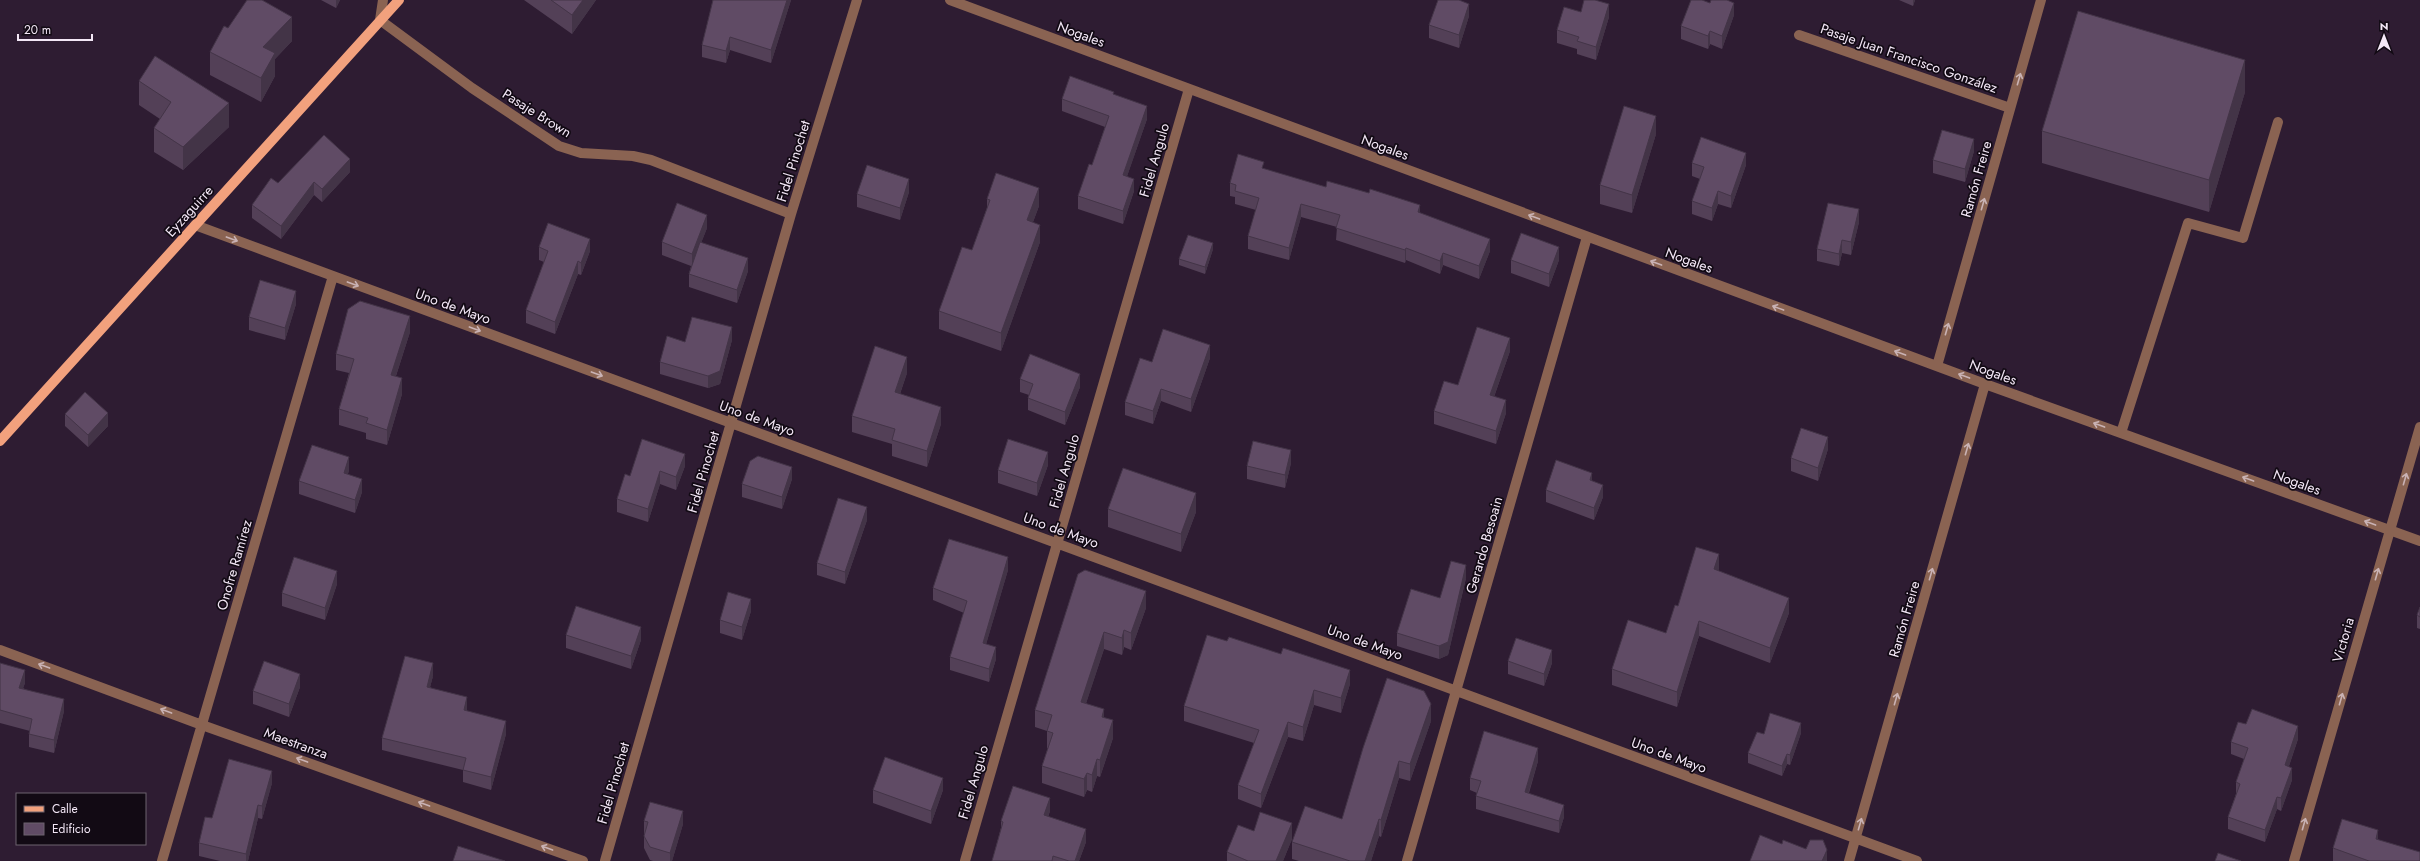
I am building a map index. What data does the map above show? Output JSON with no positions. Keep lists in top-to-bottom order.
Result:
{
  "streets": {
    "main road": ["Eyzaguirre"],
    "street": [
      "Nogales",
      "Pasaje Juan Francisco González",
      "Pasaje Brown",
      "Fidel Angulo",
      "Fidel Pinochet",
      "Ramón Freire",
      "Uno de Mayo",
      "Gerardo Besoain",
      "Onofre Ramírez",
      "Victoria",
      "Maestranza"
    ]
  },
  "crossings": [
    ["Nogales", "Fidel Angulo"],
    ["Nogales", "Ramón Freire"],
    ["Nogales", "Gerardo Besoain"],
    ["Nogales", "Victoria"],
    ["Pasaje Juan Francisco González", "Ramón Freire"],
    ["Pasaje Brown", "Fidel Pinochet"],
    ["Pasaje Brown", "Eyzaguirre"],
    ["Fidel Angulo", "Uno de Mayo"],
    ["Fidel Pinochet", "Uno de Mayo"],
    ["Ramón Freire", "Uno de Mayo"],
    ["Eyzaguirre", "Uno de Mayo"],
    ["Uno de Mayo", "Gerardo Besoain"],
    ["Uno de Mayo", "Onofre Ramírez"],
    ["Onofre Ramírez", "Maestranza"]
  ],
  "one_way": [
    "Nogales",
    "Ramón Freire",
    "Victoria",
    "Maestranza"
  ],
  "legend": ["Calle", "Edificio"],
  "scale_bar": "20 m",
  "north": "top"
}
